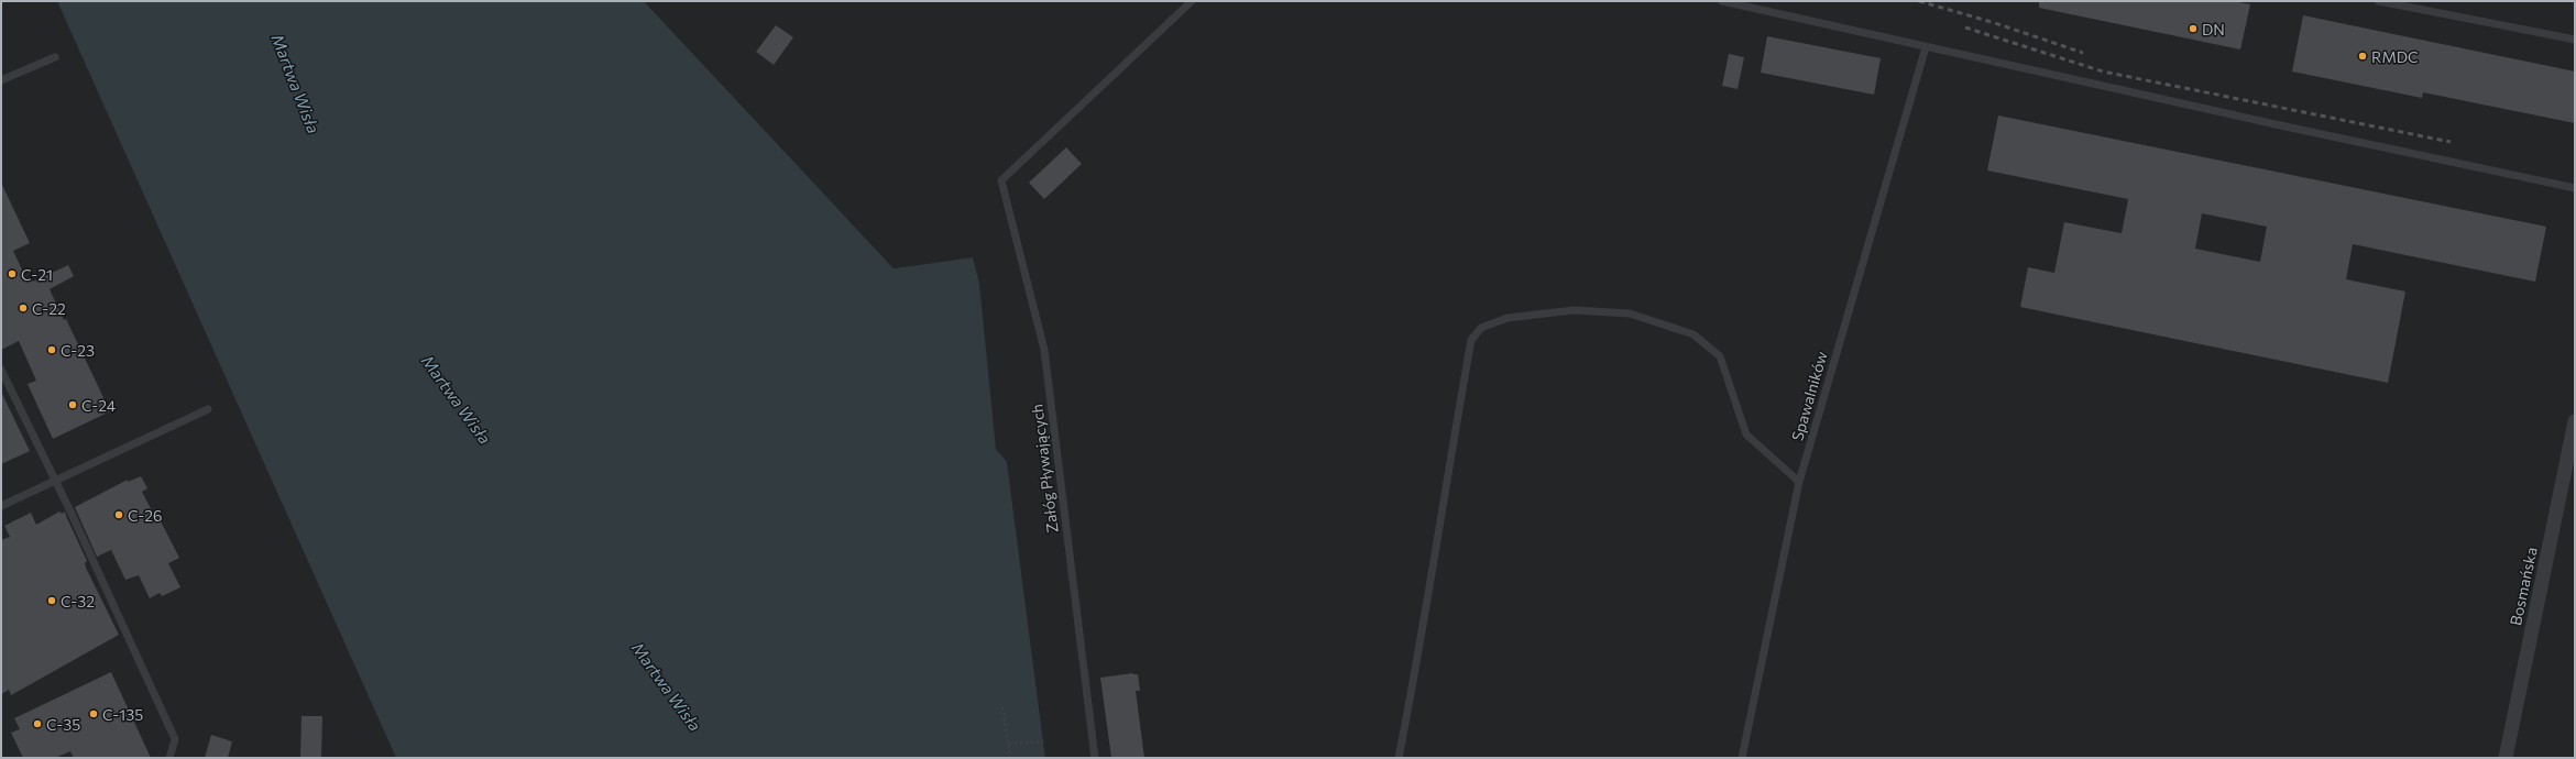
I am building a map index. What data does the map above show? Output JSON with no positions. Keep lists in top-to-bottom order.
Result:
{
  "streets": {
    "street": ["Bosmańska"],
    "lane": ["Spawalników", "Załóg Pływających"]
  },
  "water": ["Martwa Wisła"],
  "places": [
    "DN",
    "RMDC",
    "C-21",
    "C-22",
    "C-23",
    "C-24",
    "C-26",
    "C-32",
    "C-135",
    "C-35"
  ]
}
